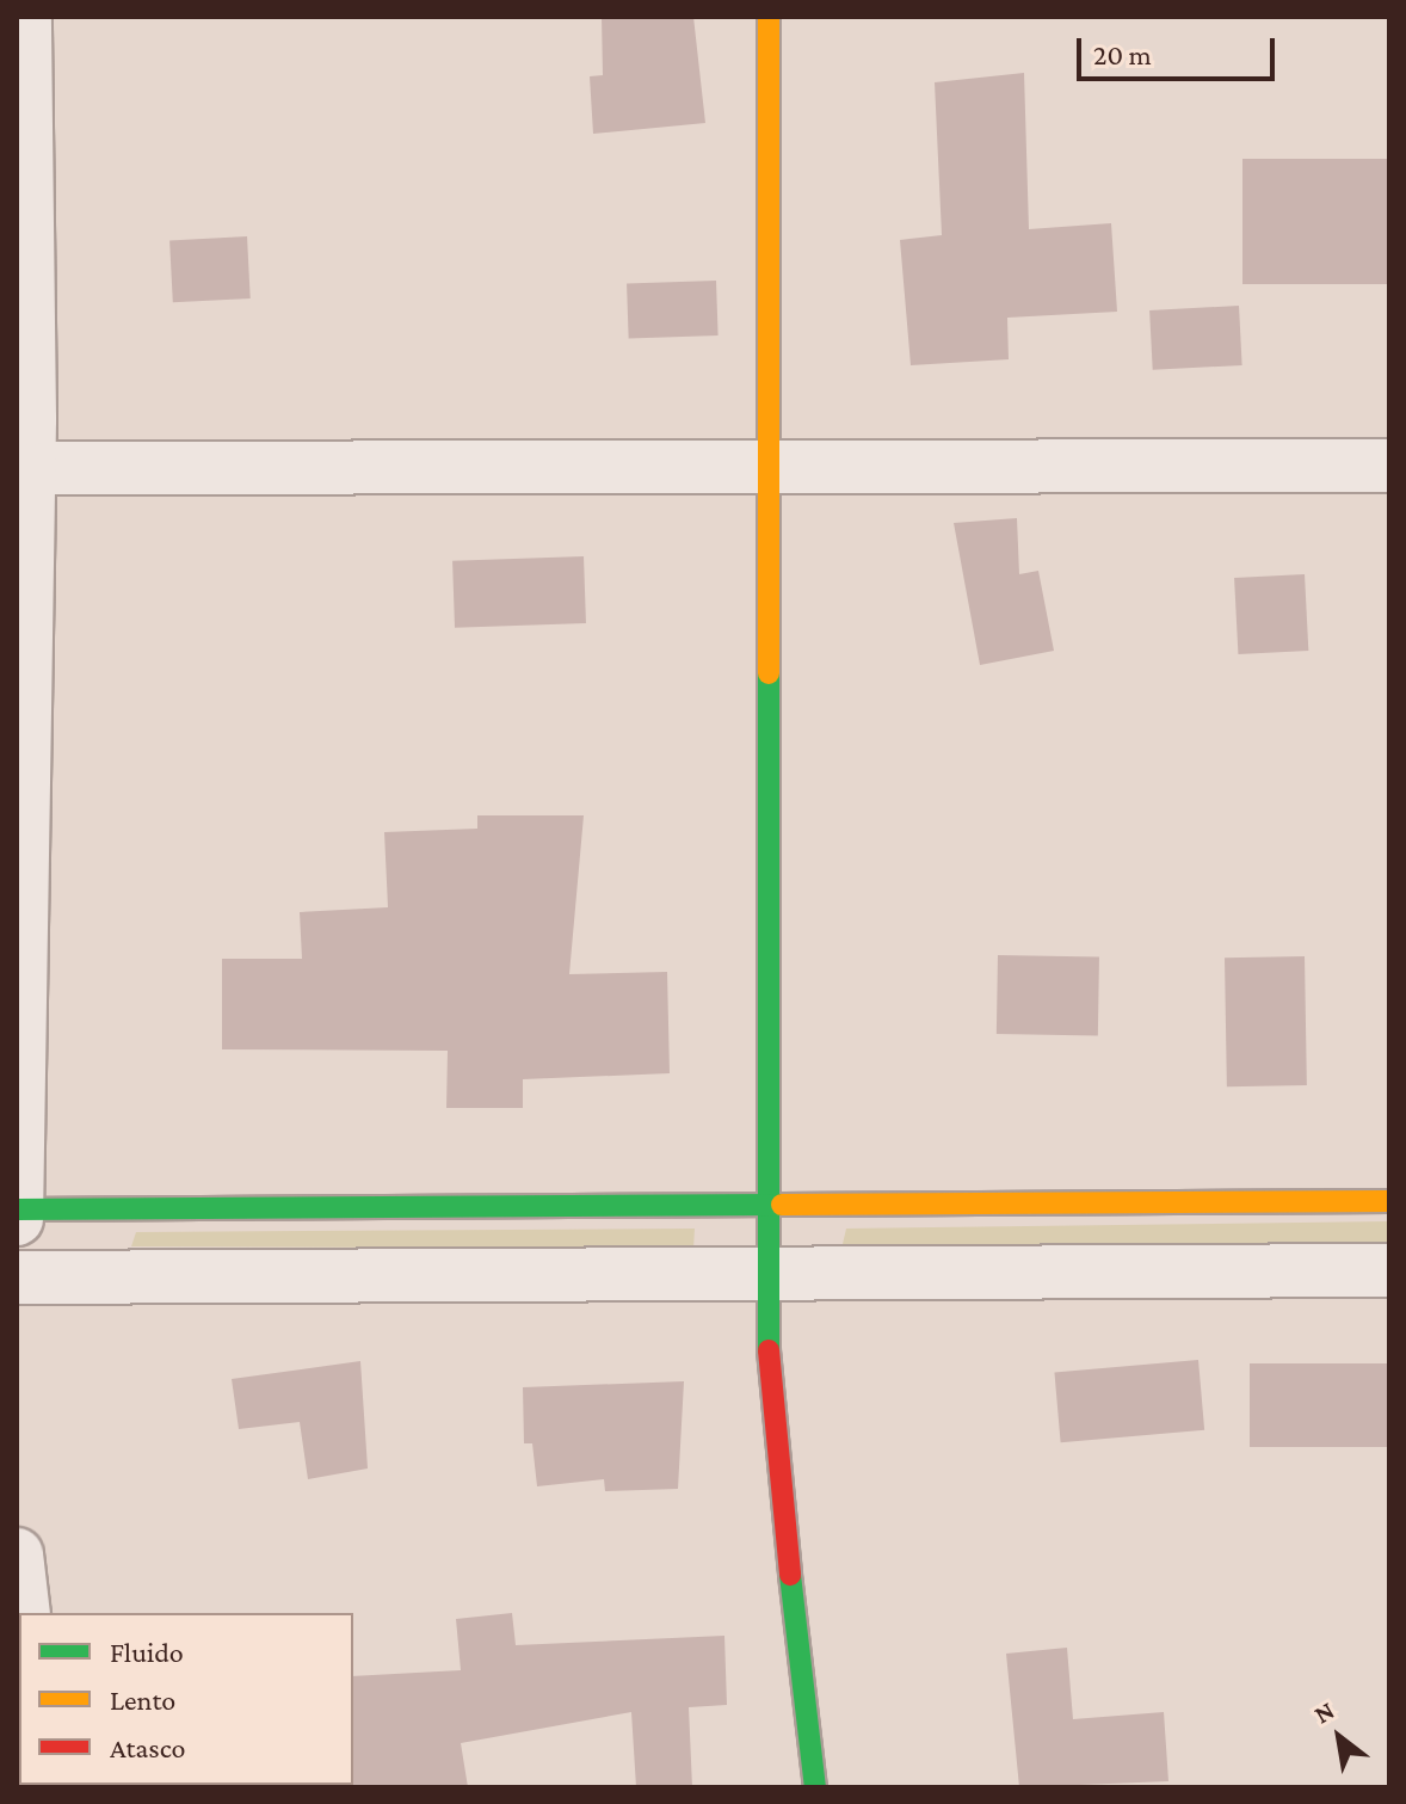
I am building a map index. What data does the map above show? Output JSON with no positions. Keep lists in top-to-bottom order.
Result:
{
  "legend": ["Fluido", "Lento", "Atasco"],
  "scale_bar": "20 m",
  "north": "top left"
}
